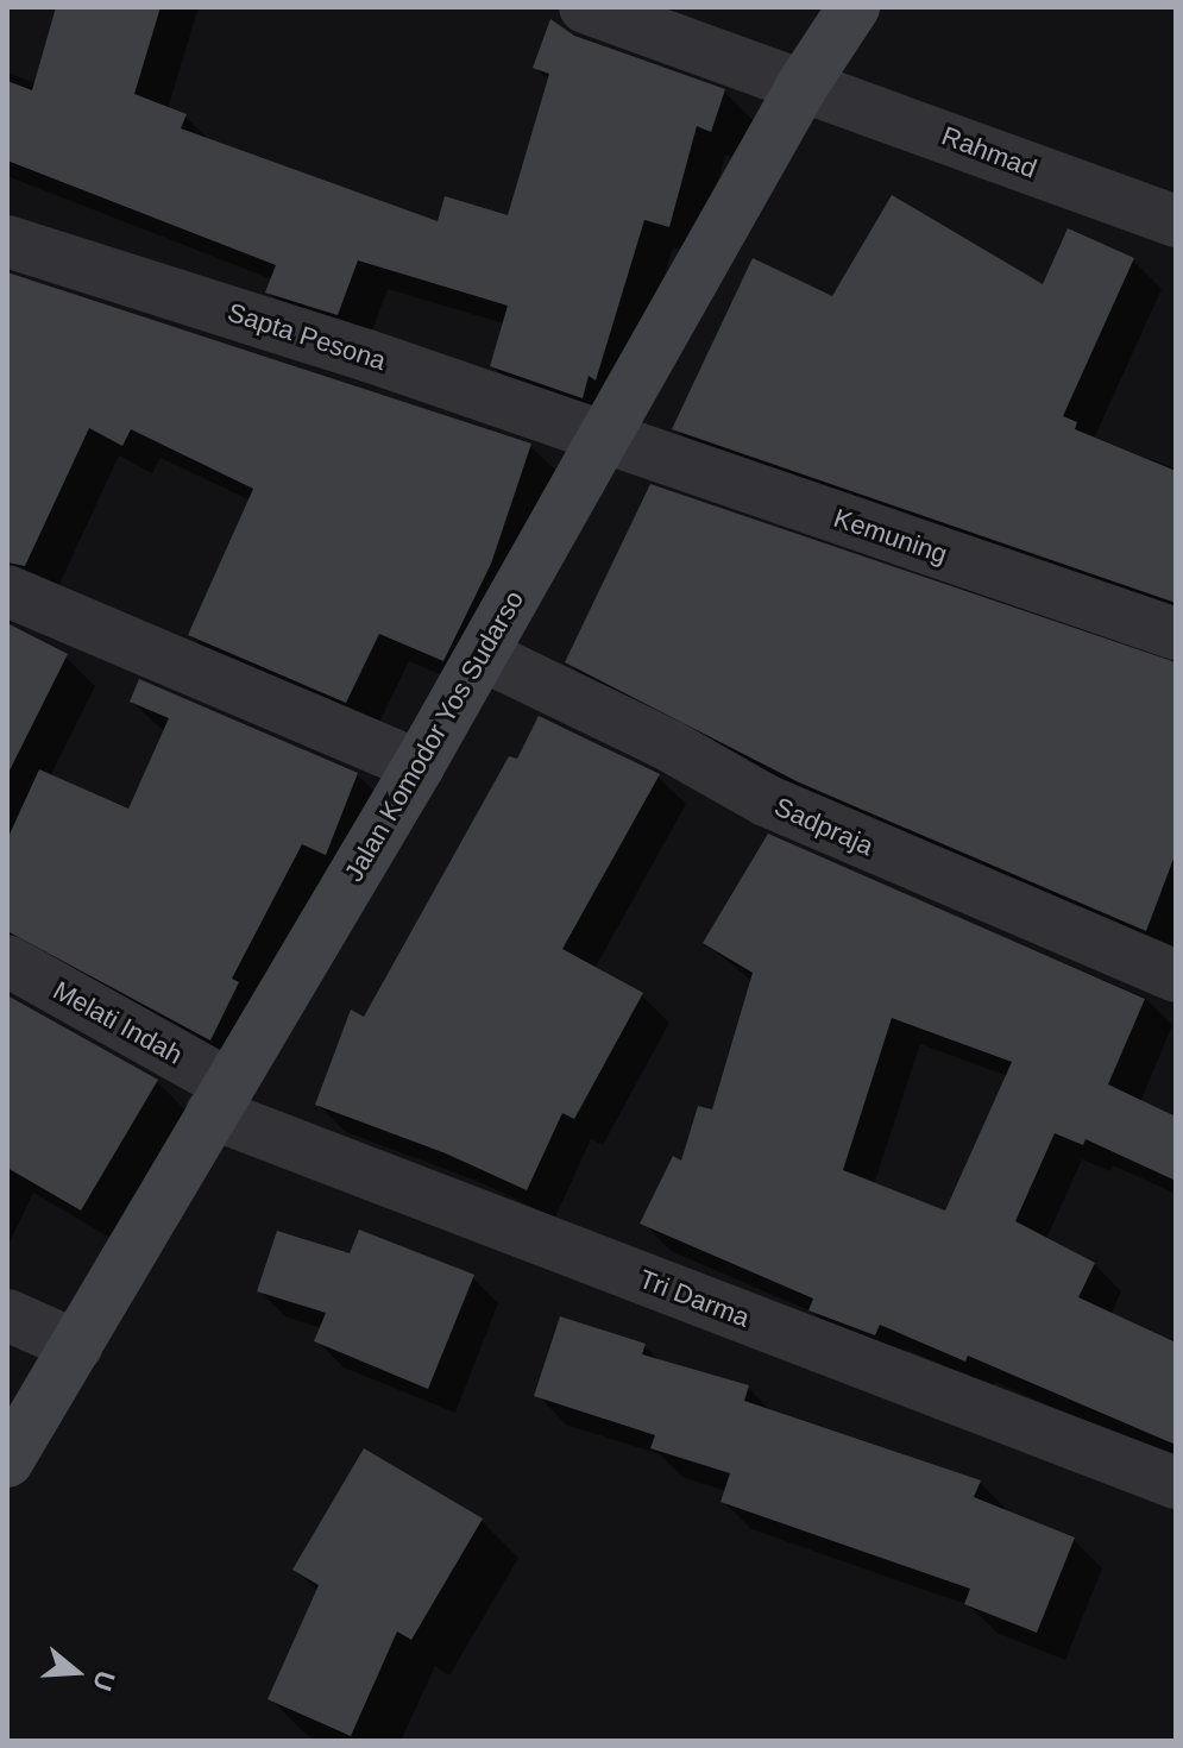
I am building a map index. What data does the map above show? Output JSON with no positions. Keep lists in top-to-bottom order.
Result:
{
  "streets": {
    "street": [
      "Rahmad",
      "Sapta Pesona",
      "Kemuning",
      "Jalan Komodor Yos Sudarso",
      "Sadpraja",
      "Melati Indah",
      "Tri Darma"
    ]
  },
  "crossings": [
    ["Rahmad", "Jalan Komodor Yos Sudarso"],
    ["Sapta Pesona", "Kemuning"],
    ["Sapta Pesona", "Jalan Komodor Yos Sudarso"],
    ["Kemuning", "Jalan Komodor Yos Sudarso"],
    ["Jalan Komodor Yos Sudarso", "Sadpraja"],
    ["Jalan Komodor Yos Sudarso", "Melati Indah"],
    ["Jalan Komodor Yos Sudarso", "Tri Darma"],
    ["Melati Indah", "Tri Darma"]
  ],
  "north": "right"
}
